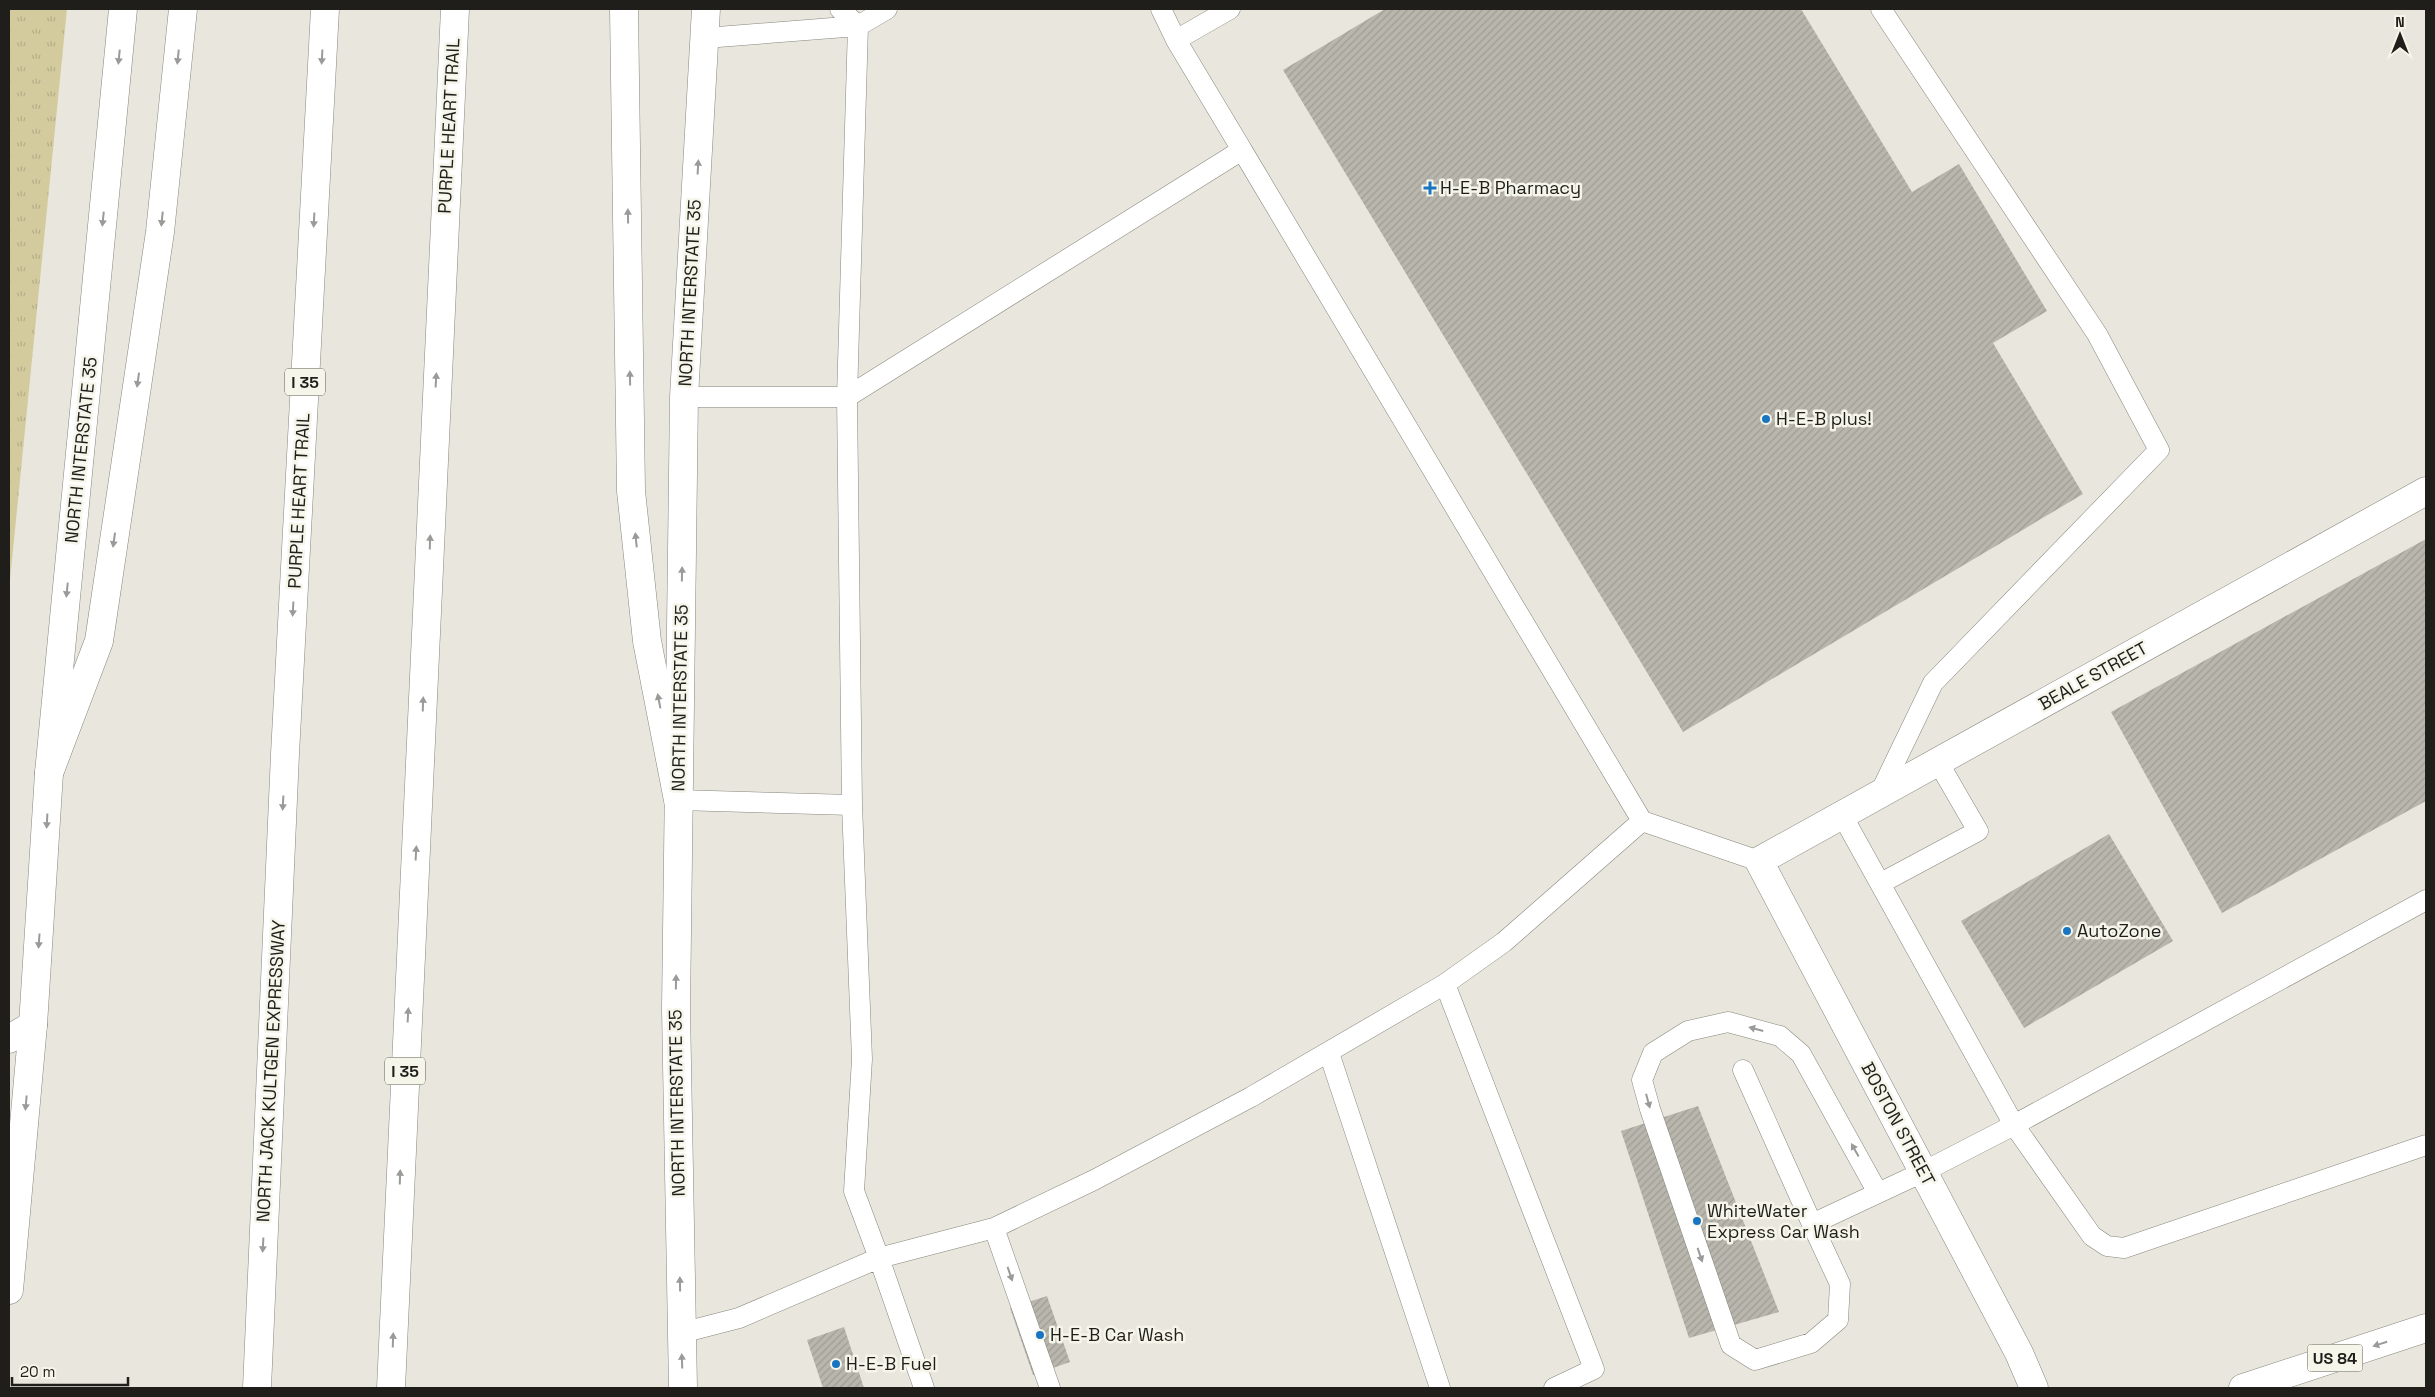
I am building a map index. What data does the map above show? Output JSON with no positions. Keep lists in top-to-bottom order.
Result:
{
  "streets": {
    "main road": [
      "PURPLE HEART TRAIL",
      "NORTH INTERSTATE 35",
      "I 35",
      "BEALE STREET",
      "NORTH JACK KULTGEN EXPRESSWAY",
      "BOSTON STREET",
      "US 84"
    ]
  },
  "crossings": [
    ["PURPLE HEART TRAIL", "NORTH JACK KULTGEN EXPRESSWAY"],
    ["BEALE STREET", "BOSTON STREET"]
  ],
  "places": {
    "health": ["H-E-B Pharmacy"],
    "other": [
      "H-E-B plus!",
      "AutoZone",
      "WhiteWater Express Car Wash",
      "H-E-B Car Wash",
      "H-E-B Fuel"
    ]
  },
  "scale_bar": "20 m",
  "north": "top"
}
